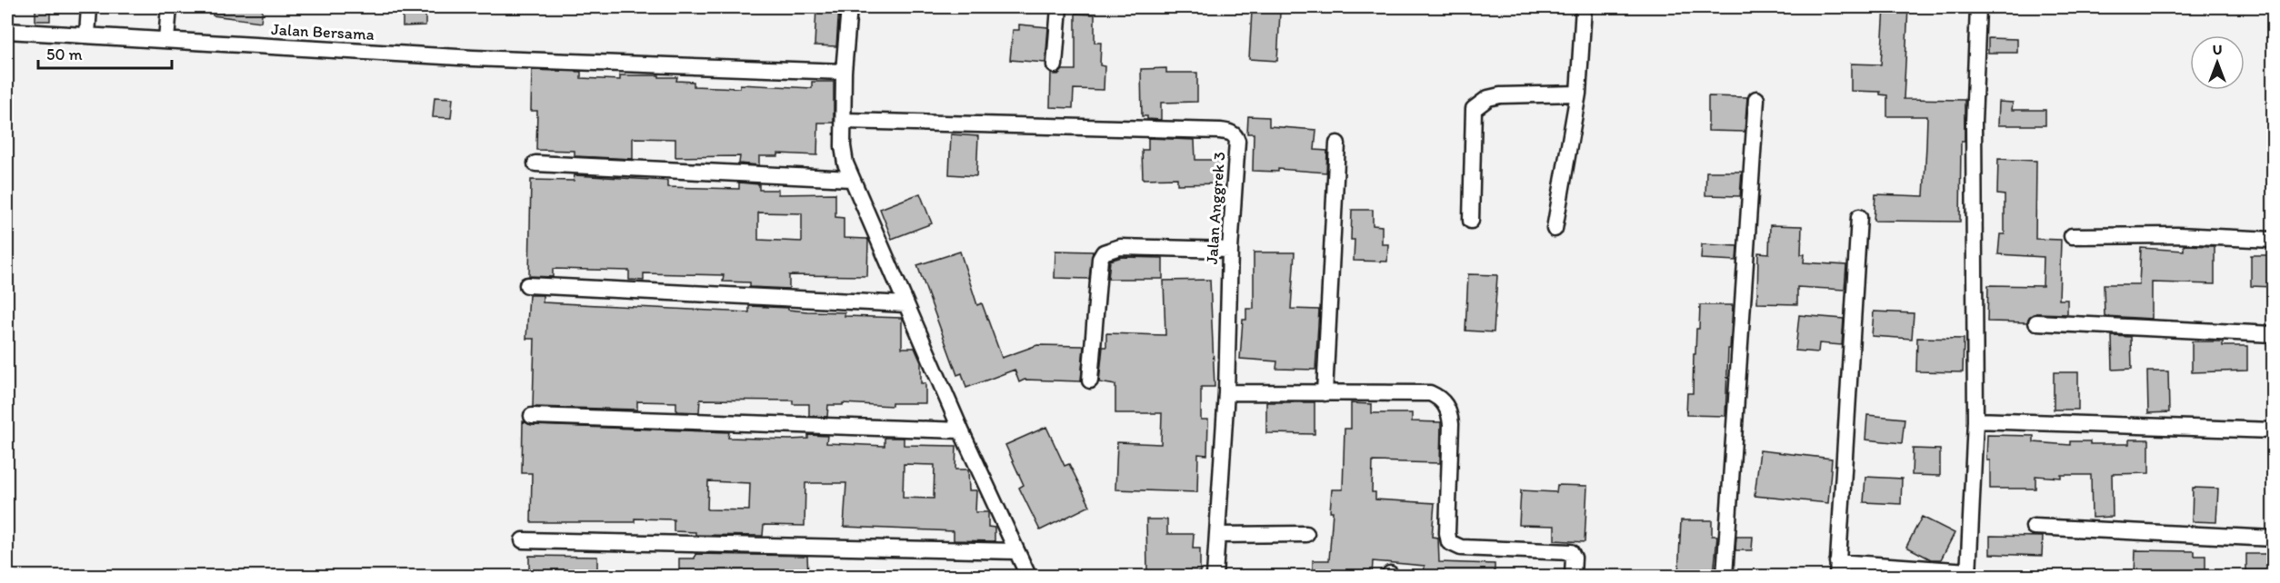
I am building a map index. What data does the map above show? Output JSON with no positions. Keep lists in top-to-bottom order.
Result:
{
  "streets": {
    "street": ["Jalan Bersama", "Jalan Anggrek 3"]
  },
  "scale_bar": "50 m",
  "north": "top"
}
